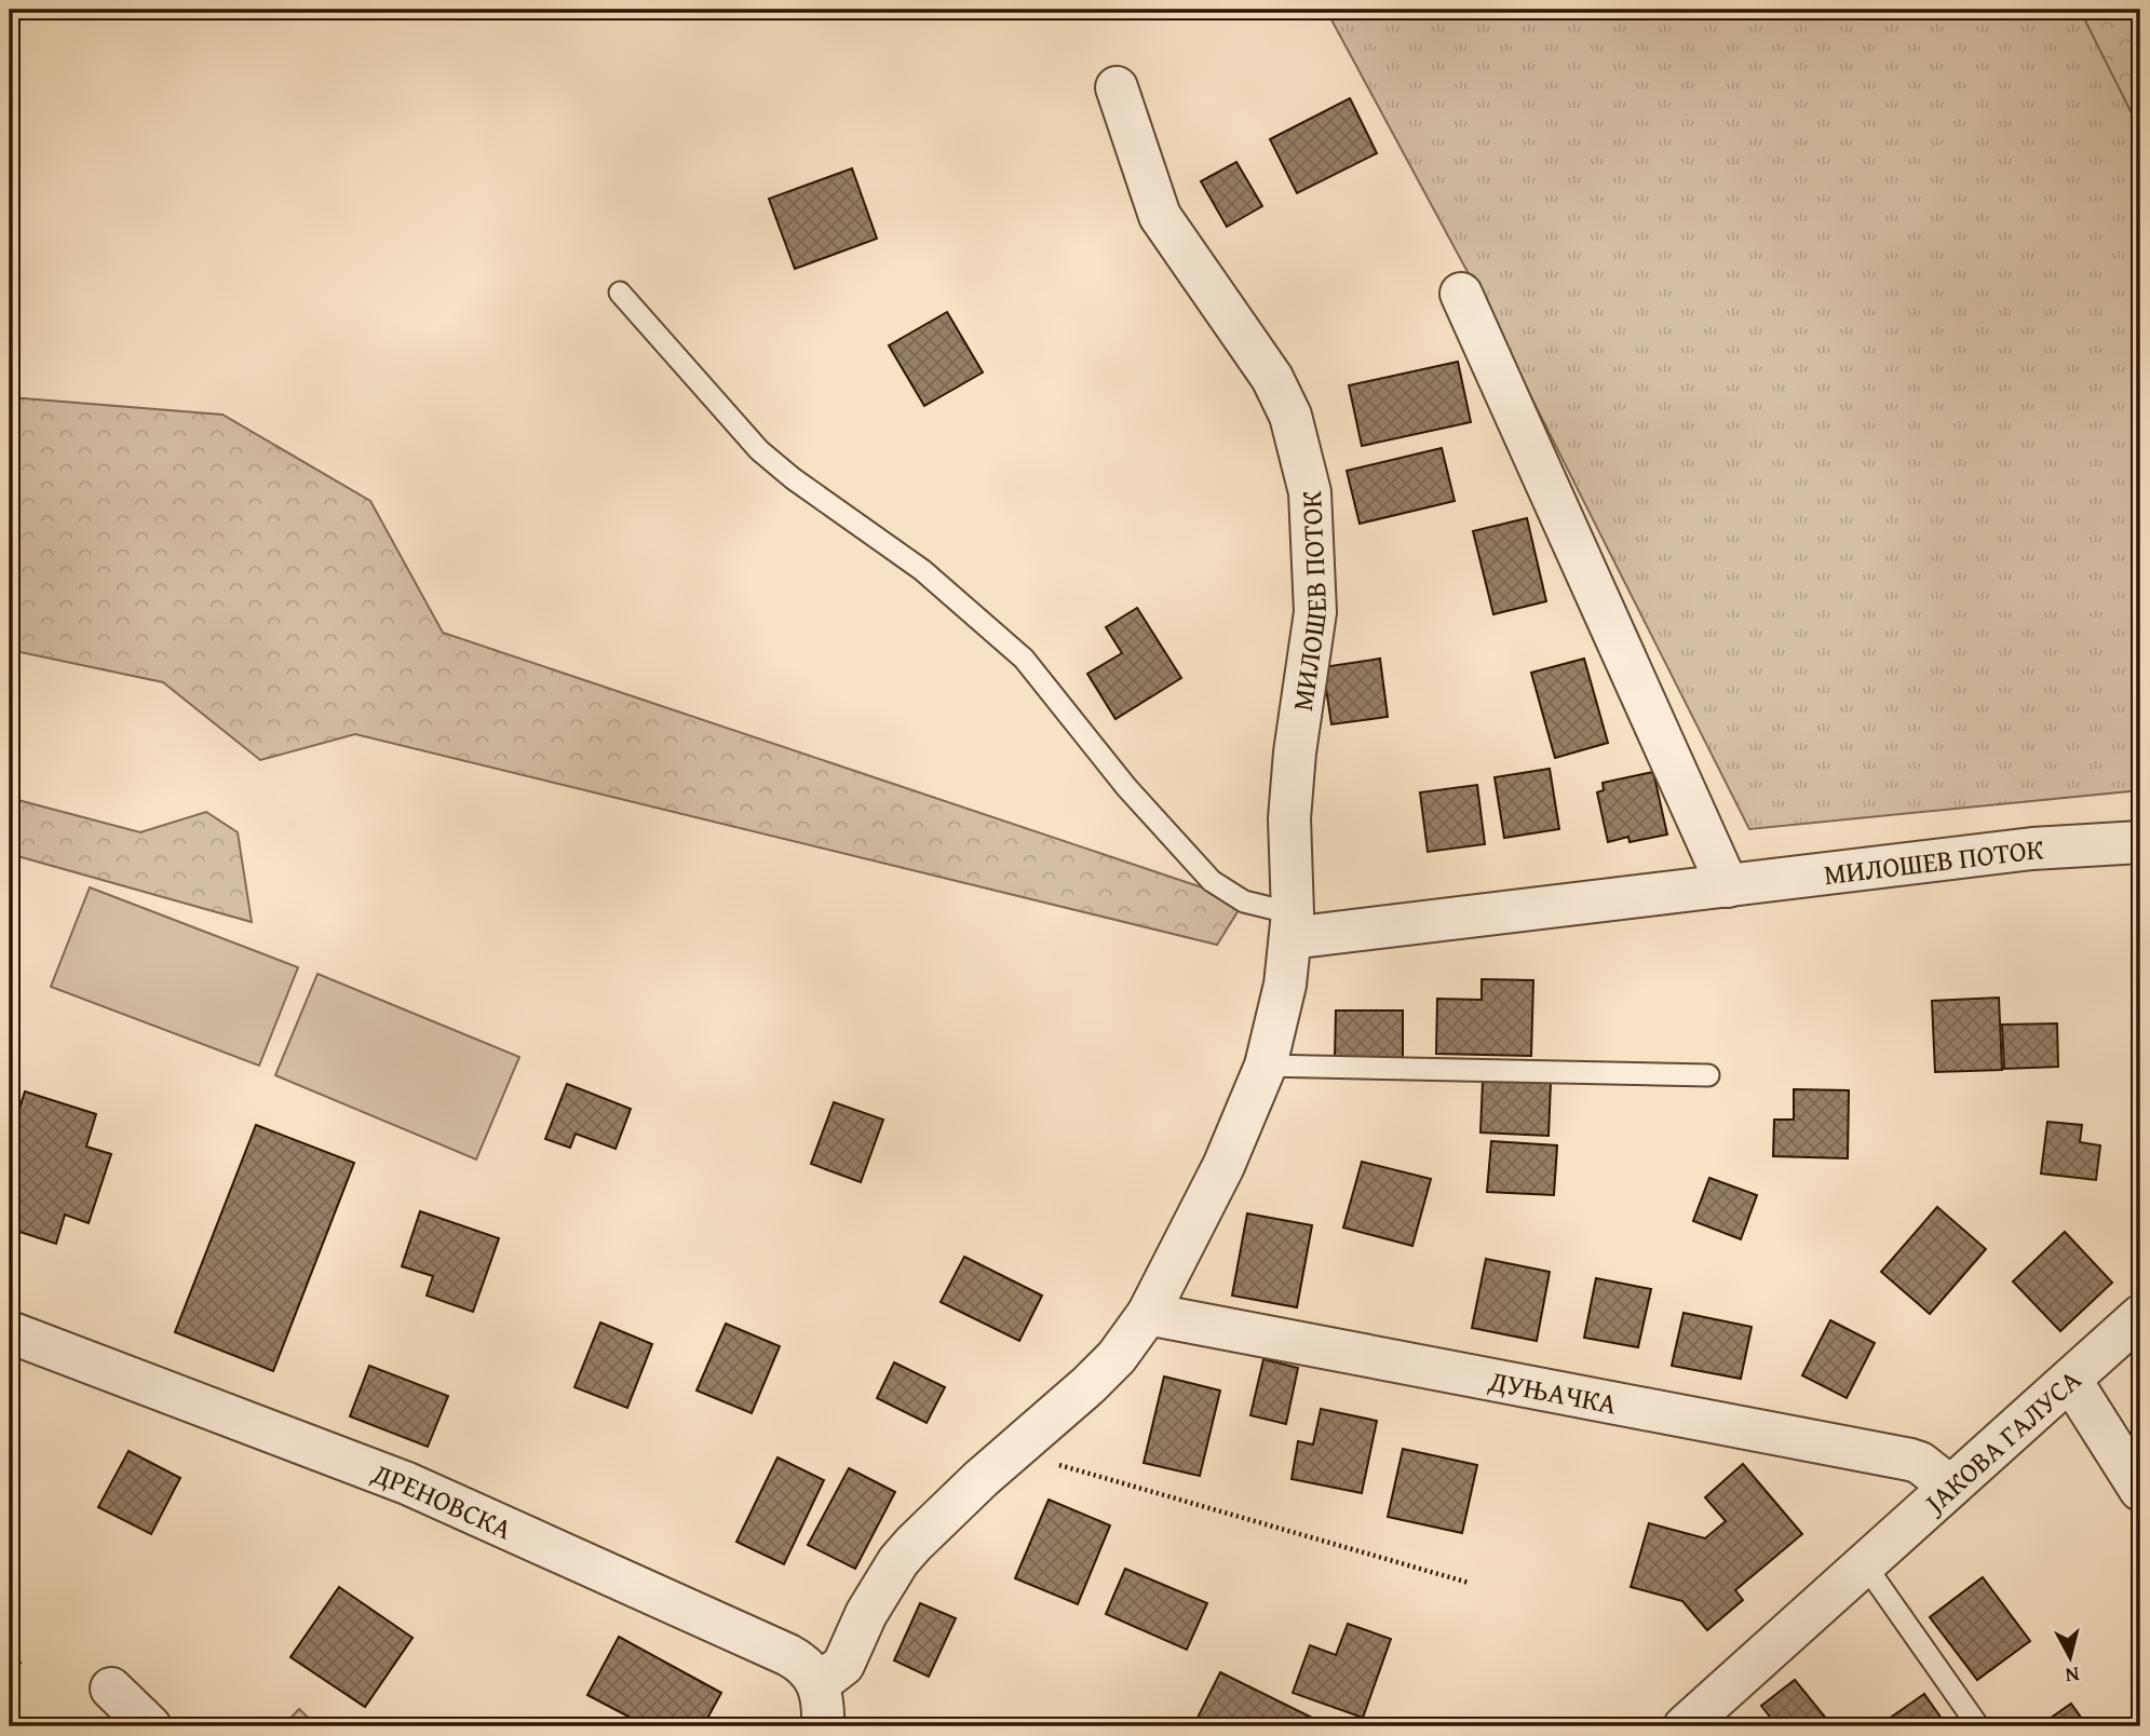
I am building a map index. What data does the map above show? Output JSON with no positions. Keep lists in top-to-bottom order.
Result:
{
  "streets": {
    "street": [
      "МИЛОШЕВ ПОТОК",
      "ДУЊАЧКА",
      "ЈАКОВА ГАЛУСА",
      "ДРЕНОВСКА"
    ]
  },
  "crossings": [
    ["МИЛОШЕВ ПОТОК", "ДУЊАЧКА"],
    ["МИЛОШЕВ ПОТОК", "ДРЕНОВСКА"],
    ["ДУЊАЧКА", "ЈАКОВА ГАЛУСА"]
  ],
  "north": "bottom"
}
